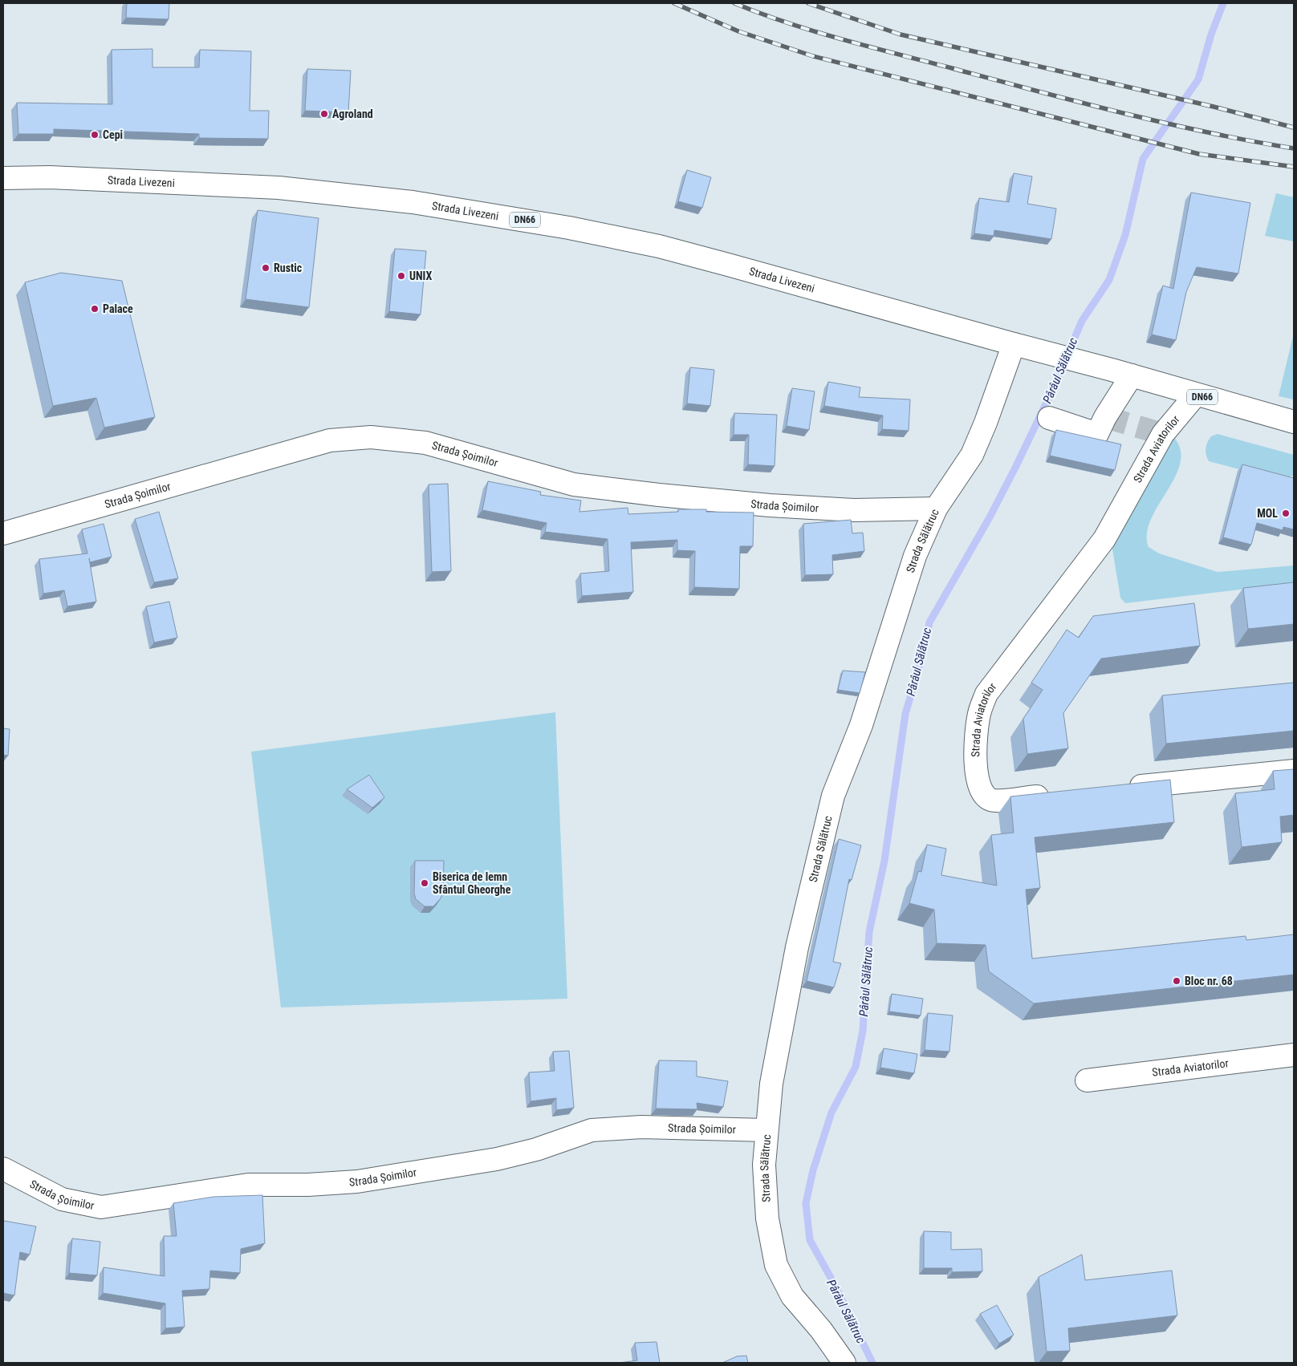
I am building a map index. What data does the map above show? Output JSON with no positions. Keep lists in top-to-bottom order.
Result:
{
  "streets": {
    "street": [
      "Strada Livezeni",
      "DN66",
      "Strada Aviatorilor",
      "Strada Șoimilor",
      "Strada Sălătruc"
    ]
  },
  "crossings": [
    ["Strada Livezeni", "DN66"],
    ["Strada Livezeni", "Strada Sălătruc"],
    ["DN66", "Strada Aviatorilor"],
    ["DN66", "Strada Sălătruc"],
    ["Strada Șoimilor", "Strada Sălătruc"]
  ],
  "water": ["Pârâul Sălătruc"],
  "places": [
    "Agroland",
    "Cepi",
    "Rustic",
    "UNIX",
    "Palace",
    "MOL",
    "Biserica de lemn Sfântul Gheorghe",
    "Bloc nr. 68"
  ]
}
